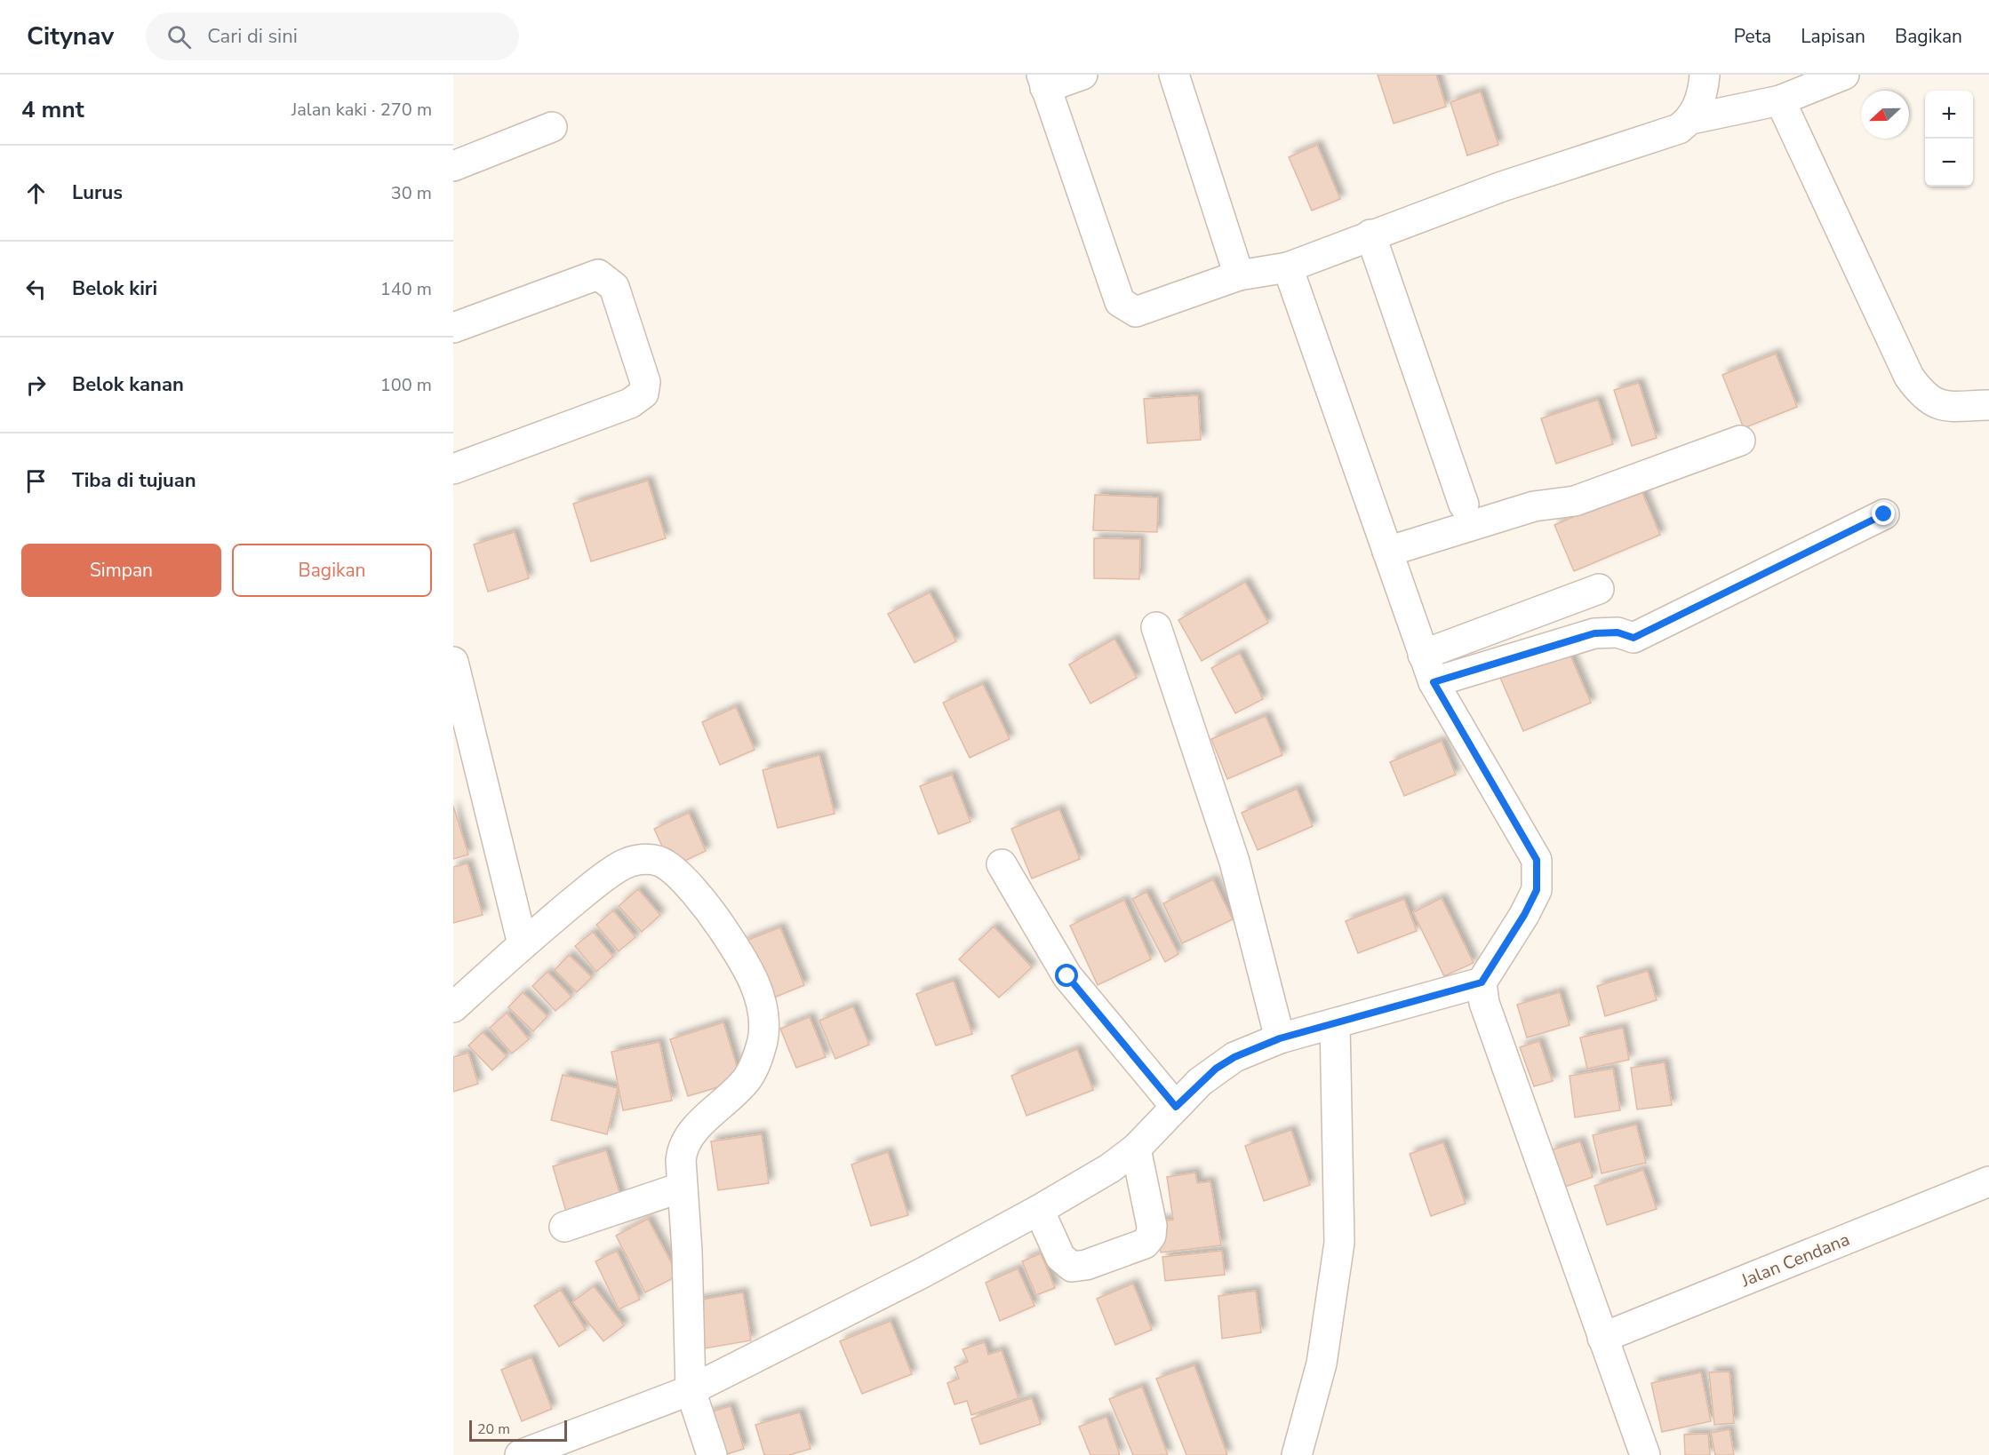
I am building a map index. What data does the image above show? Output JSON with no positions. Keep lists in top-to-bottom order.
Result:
{
  "streets": {
    "street": ["Jalan Cendana"]
  },
  "scale_bar": "20 m",
  "north": "left",
  "page": {
    "header": "Citynav",
    "search": "Cari di sini",
    "nav": ["Peta", "Lapisan", "Bagikan"],
    "heading": ["4 mnt", "Jalan kaki · 270 m"],
    "map_buttons": ["+", "−"],
    "list": [
      ["Lurus", "30 m"],
      ["Belok kiri", "140 m"],
      ["Belok kanan", "100 m"],
      "Tiba di tujuan"
    ],
    "buttons": ["Simpan", "Bagikan"],
    "scale": "20 m"
  }
}
